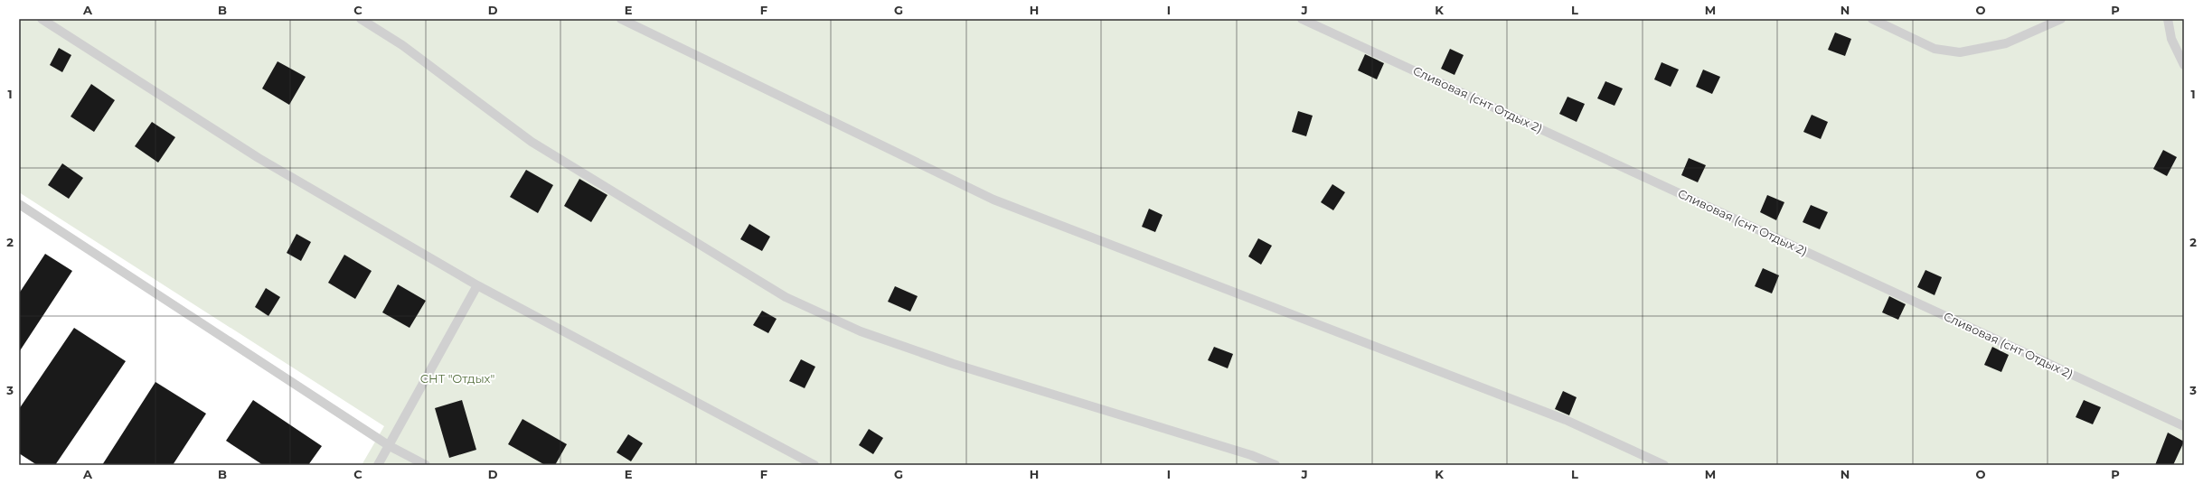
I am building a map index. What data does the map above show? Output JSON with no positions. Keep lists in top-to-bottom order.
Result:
{
  "streets": {
    "lane": ["Сливовая (снт Отдых 2)"]
  },
  "parks": ["СНТ \"Отдых\""],
  "grid": {
    "columns": [
      "A",
      "B",
      "C",
      "D",
      "E",
      "F",
      "G",
      "H",
      "I",
      "J",
      "K",
      "L",
      "M",
      "N",
      "O",
      "P"
    ],
    "rows": ["1", "2", "3"]
  }
}
